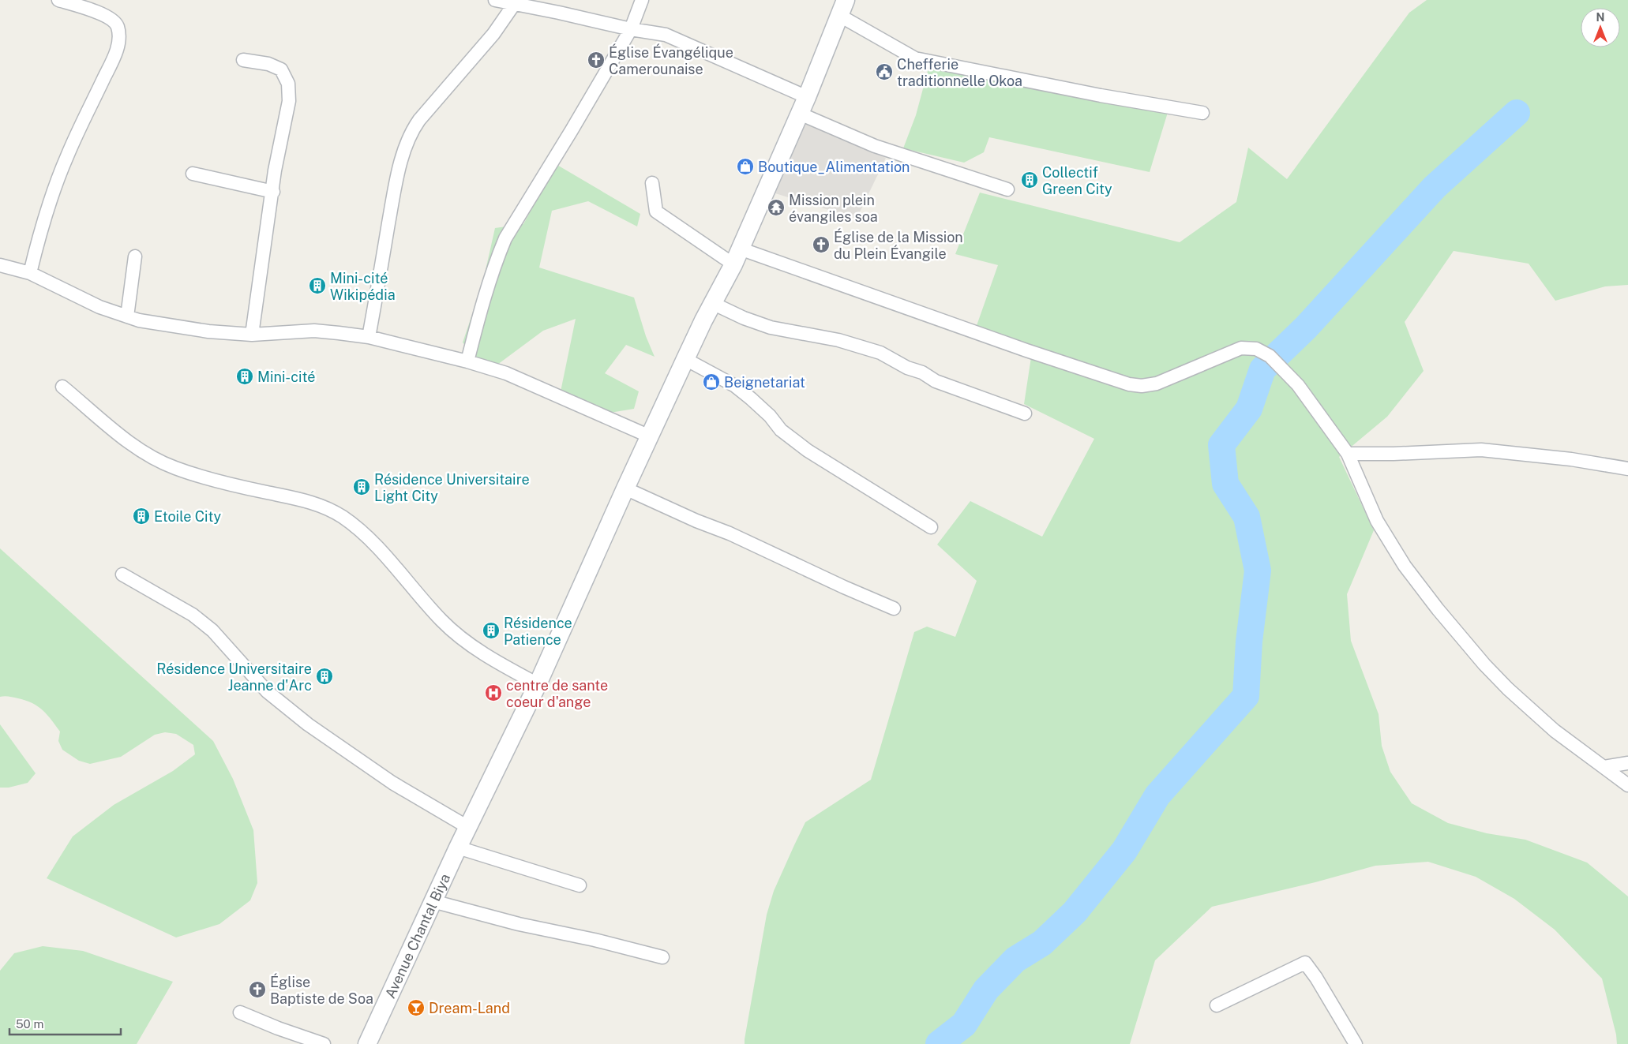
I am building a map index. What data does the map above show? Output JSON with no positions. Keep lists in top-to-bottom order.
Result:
{
  "streets": {
    "main road": ["Avenue Chantal Biya"]
  },
  "places": {
    "church": ["Église Évangélique Camerounaise", "Église de la Mission du Plein Évangile", "Église Baptiste de Soa"],
    "public building": ["Chefferie traditionnelle Okoa"],
    "shop": ["Boutique_Alimentation", "Beignetariat"],
    "building": [
      "Collectif Green City",
      "Mini-cité Wikipédia",
      "Mini-cité",
      "Résidence Universitaire Light City",
      "Etoile City",
      "Résidence Patience",
      "Résidence Universitaire Jeanne d'Arc"
    ],
    "temple": ["Mission plein évangiles soa"],
    "hospital": ["centre de sante coeur d'ange"],
    "bar": ["Dream-Land"]
  },
  "scale_bar": "50 m",
  "north": "top"
}
